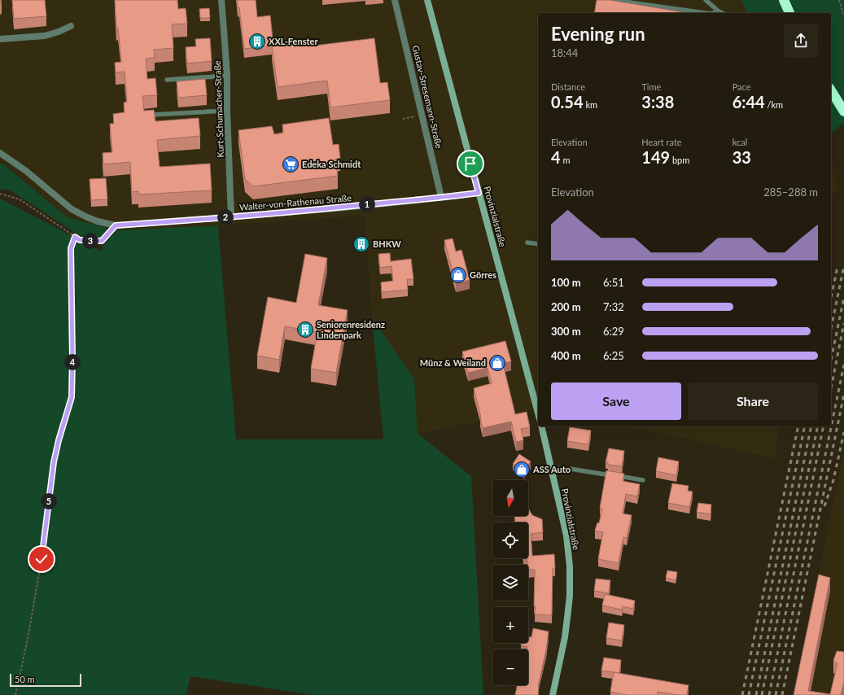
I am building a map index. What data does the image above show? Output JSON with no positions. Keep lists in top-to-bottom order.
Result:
{
  "streets": {
    "main road": ["Provinzialstraße"],
    "street": ["Gustav-Stresemann-Straße", "Kurt-Schumacher-Straße", "Walter-von-Rathenau Straße"]
  },
  "crossings": [
    ["Gustav-Stresemann-Straße", "Walter-von-Rathenau Straße"],
    ["Kurt-Schumacher-Straße", "Walter-von-Rathenau Straße"],
    ["Walter-von-Rathenau Straße", "Provinzialstraße"]
  ],
  "places": {
    "building": ["XXL-Fenster", "BHKW", "Seniorenresidenz Lindenpark"],
    "supermarket": ["Edeka Schmidt"],
    "shop": ["Görres", "Münz & Weiland", "ASS Auto"]
  },
  "scale_bar": "50 m",
  "north": "bottom",
  "page": {
    "heading": ["Evening run", "18:44"],
    "stats": [
      ["Distance", "0.54 km"],
      ["Time", "3:38"],
      ["Pace", "6:44 /km"],
      ["Elevation", "4 m"],
      ["Heart rate", "149 bpm"],
      ["kcal", "33"]
    ],
    "chart": ["Elevation", "285–288 m"],
    "pins": [
      "1",
      "2",
      "3",
      "4",
      "5"
    ],
    "list": [
      {
        "name": "100 m",
        "note": "6:51"
      },
      {
        "name": "200 m",
        "note": "7:32"
      },
      {
        "name": "300 m",
        "note": "6:29"
      },
      {
        "name": "400 m",
        "note": "6:25"
      }
    ],
    "buttons": ["Save", "Share"],
    "map_buttons": ["+", "−"],
    "scale": "50 m"
  }
}
